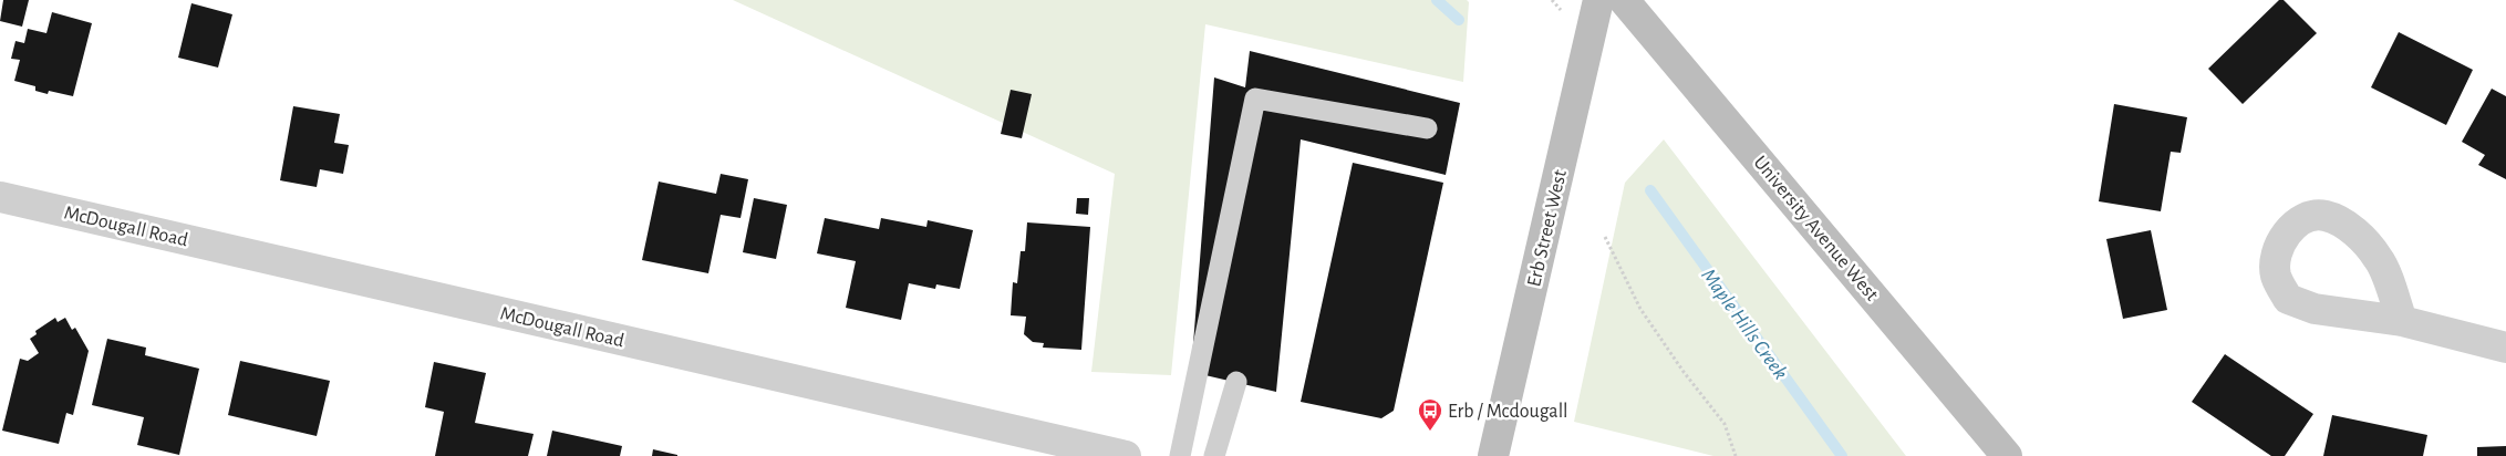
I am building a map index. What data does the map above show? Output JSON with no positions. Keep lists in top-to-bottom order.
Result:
{
  "streets": {
    "main road": ["Erb Street West", "University Avenue West"],
    "street": ["McDougall Road"]
  },
  "water": ["Maple Hills Creek"],
  "places": {
    "bus stop": ["Erb / Mcdougall"]
  }
}
